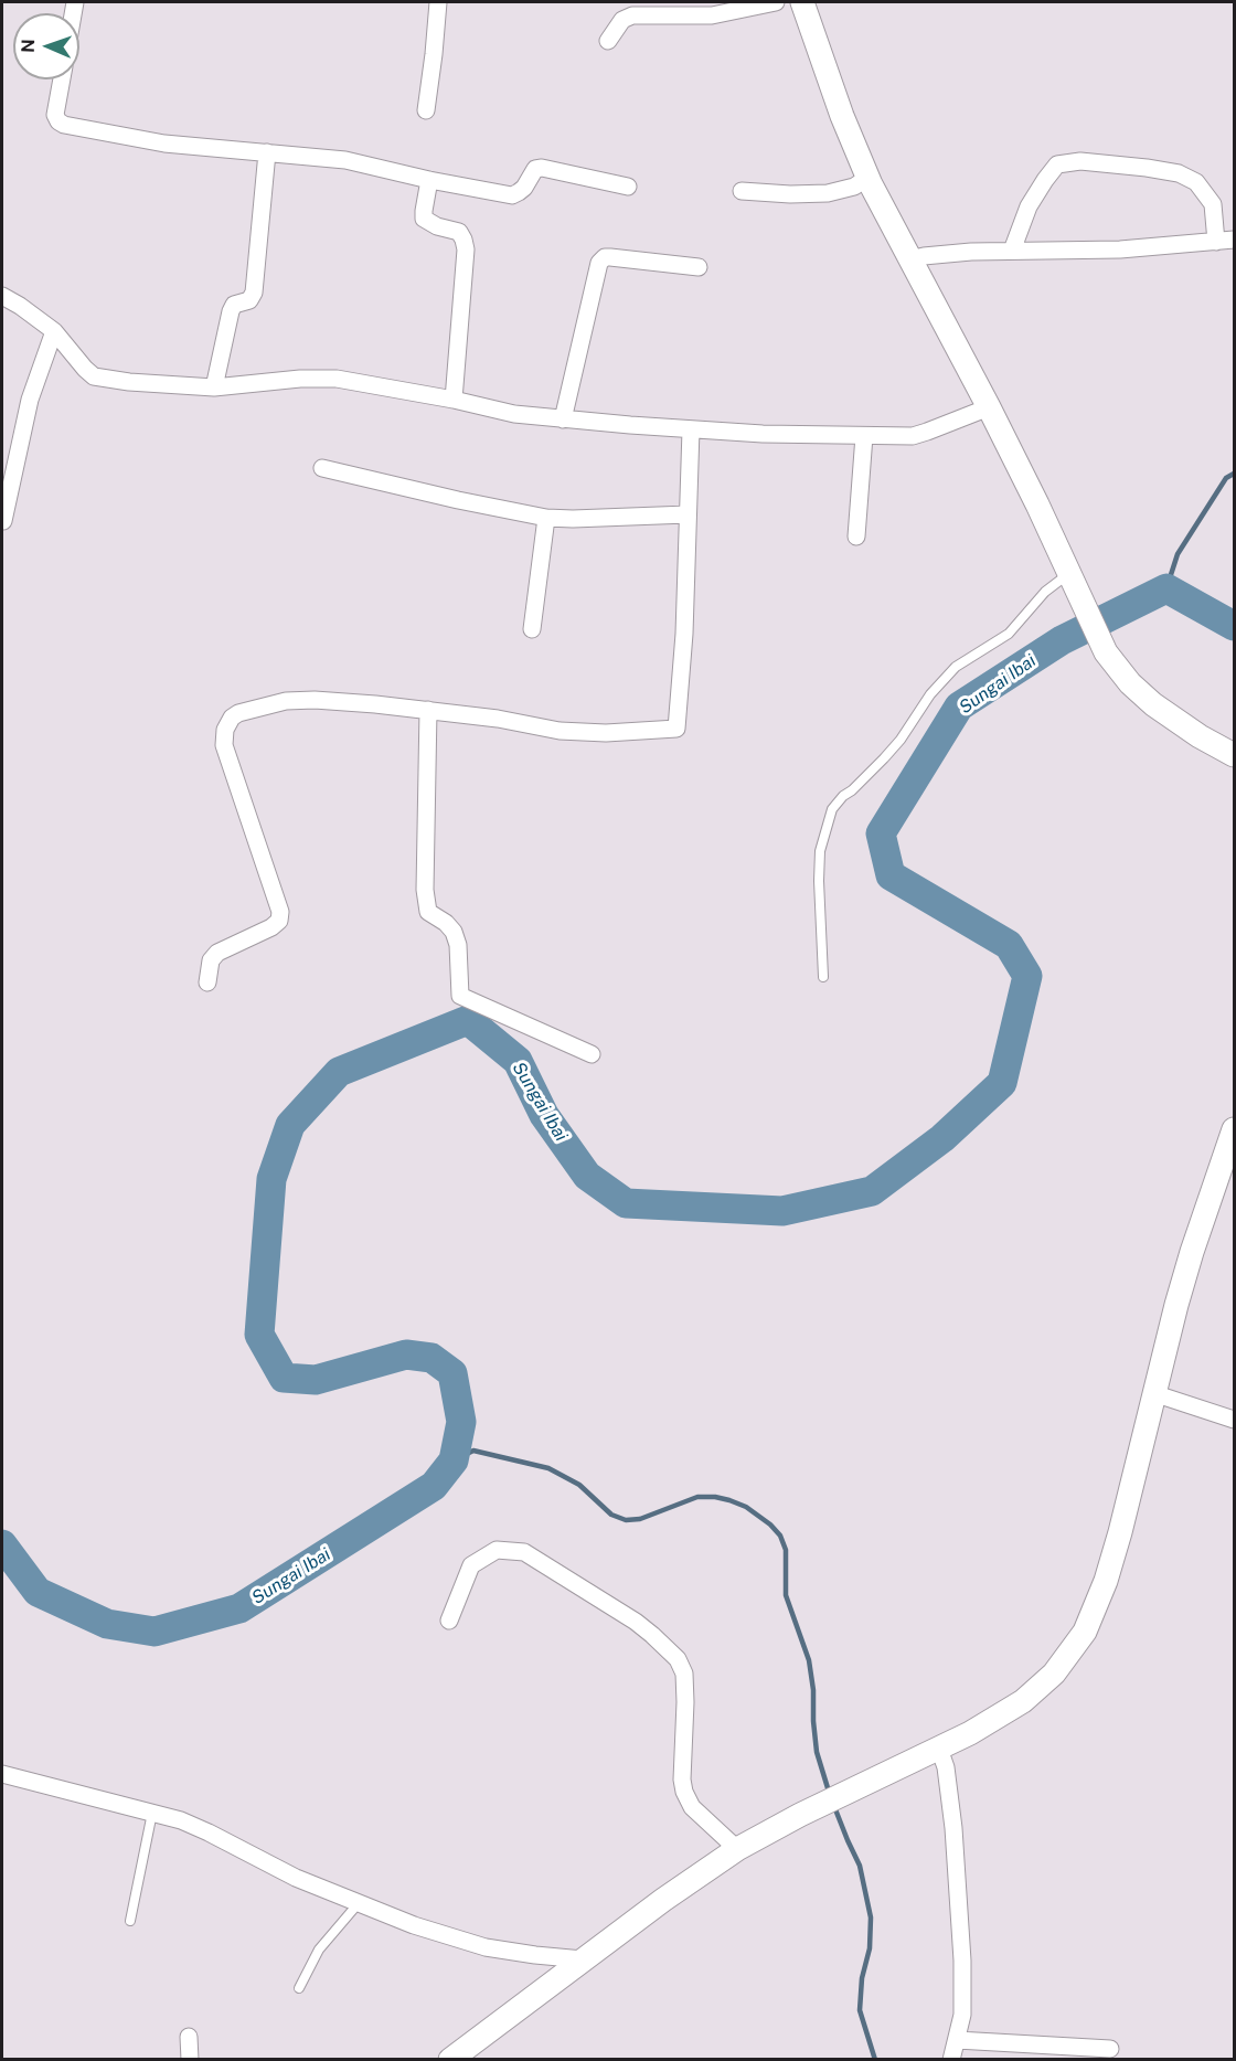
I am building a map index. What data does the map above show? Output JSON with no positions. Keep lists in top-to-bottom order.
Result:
{
  "water": ["Sungai Ibai"],
  "north": "left"
}
